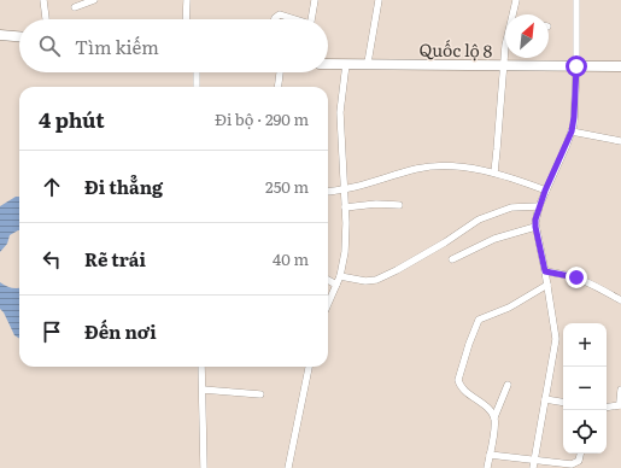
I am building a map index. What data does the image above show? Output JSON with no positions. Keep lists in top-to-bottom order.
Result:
{
  "streets": {
    "highway": ["Quốc lộ 8"]
  },
  "north": "top right",
  "page": {
    "search": "Tìm kiếm",
    "heading": ["4 phút", "Đi bộ · 290 m"],
    "list": [
      ["Đi thẳng", "250 m"],
      ["Rẽ trái", "40 m"],
      "Đến nơi"
    ],
    "map_buttons": ["+", "−"]
  }
}
